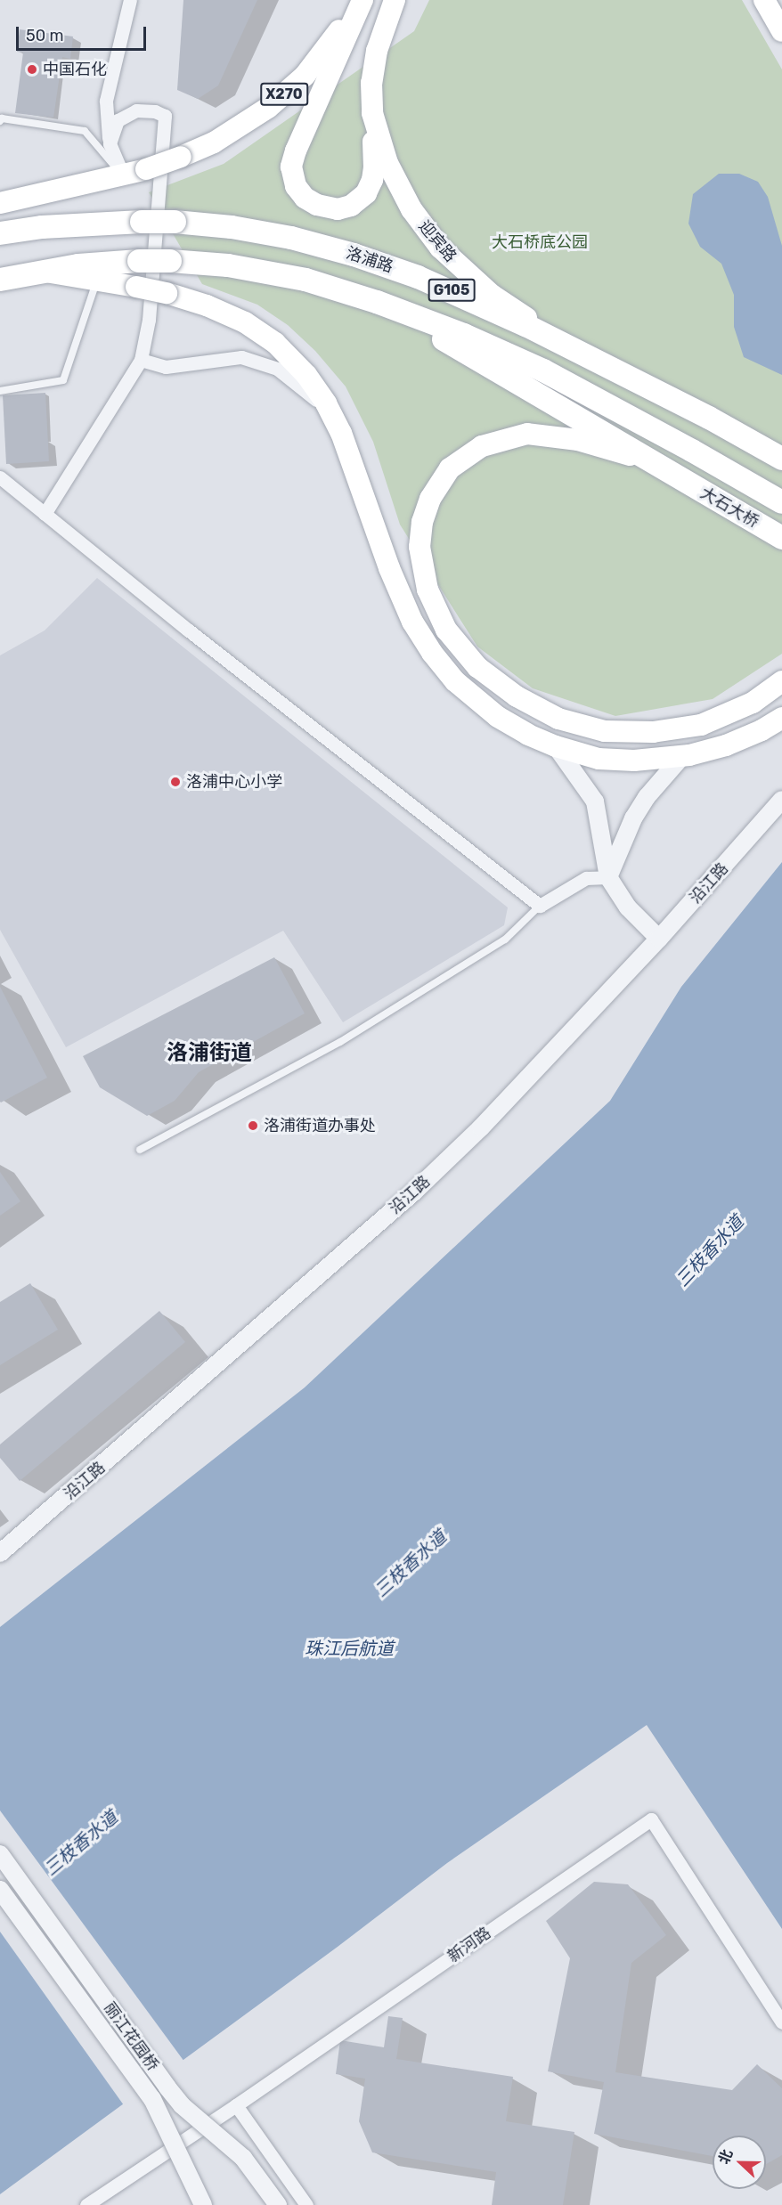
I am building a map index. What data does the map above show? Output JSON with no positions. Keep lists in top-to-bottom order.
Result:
{
  "streets": {
    "highway": ["洛浦路", "G105", "大石大桥"],
    "main road": ["X270", "迎宾路"],
    "street": ["沿江路", "新河路", "丽江花园桥"]
  },
  "crossings": [
    ["迎宾路", "洛浦路"],
    ["迎宾路", "G105"],
    ["洛浦路", "G105"],
    ["G105", "大石大桥"]
  ],
  "districts": ["洛浦街道"],
  "water": ["三枝香水道", "珠江后航道"],
  "parks": ["大石桥底公园"],
  "places": ["中国石化", "洛浦中心小学", "洛浦街道办事处"],
  "scale_bar": "50 m",
  "north": "left"
}
